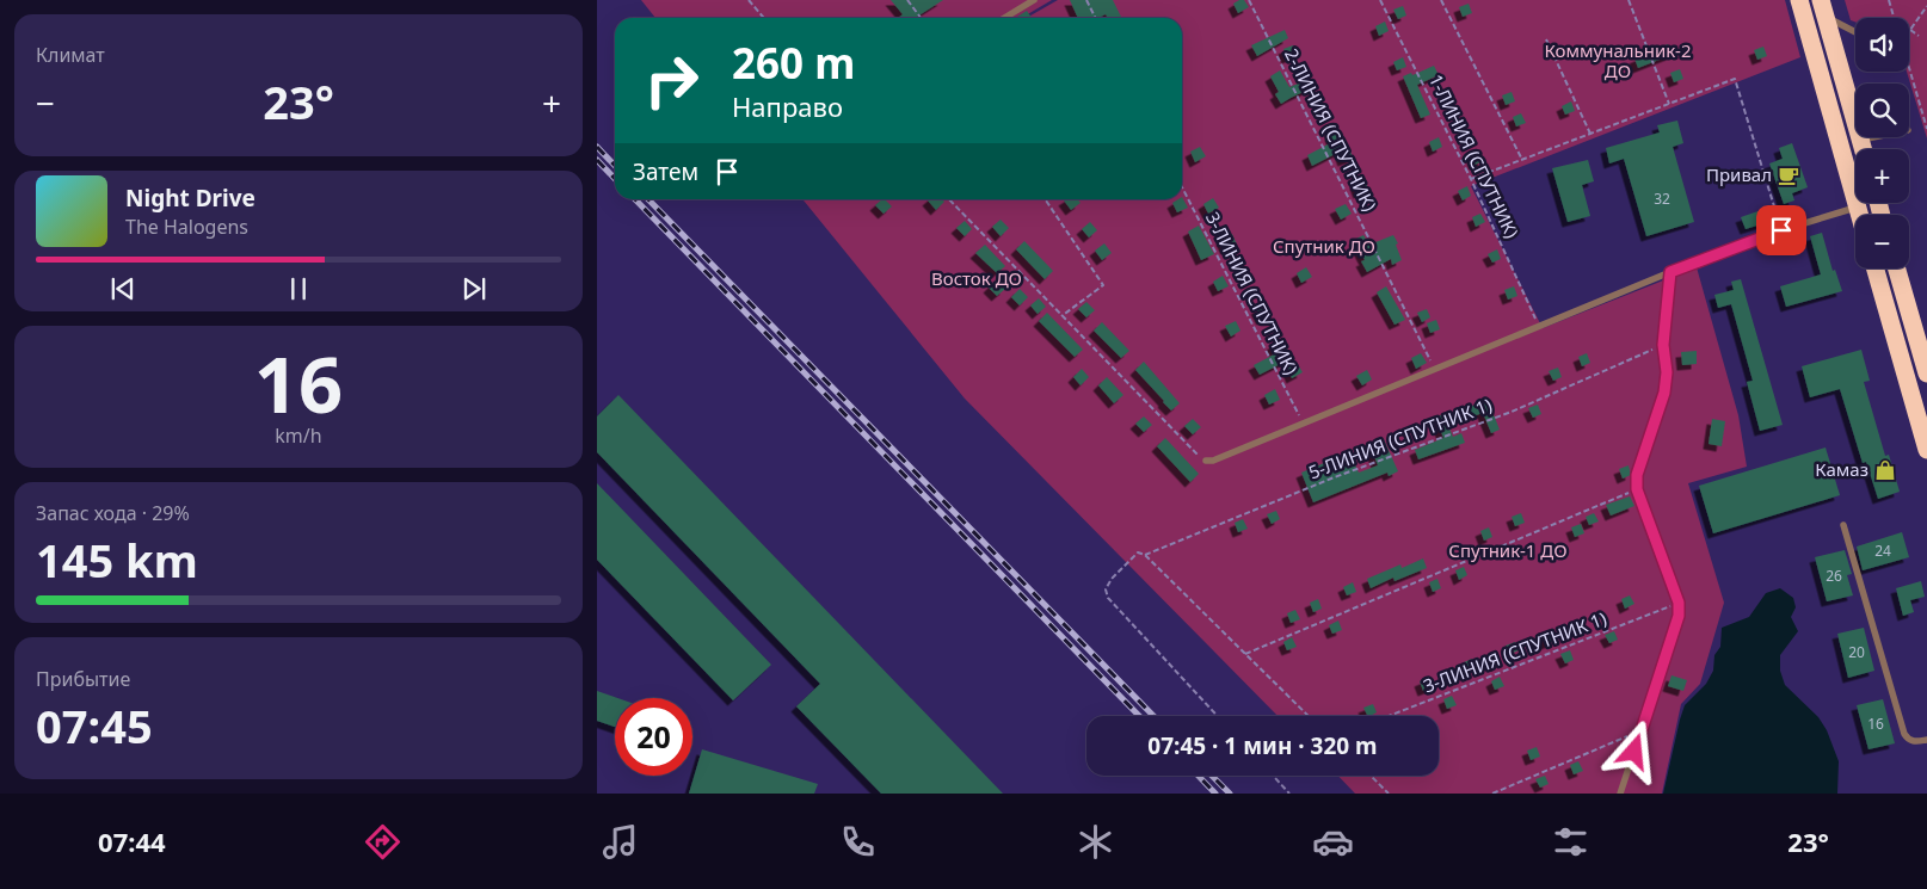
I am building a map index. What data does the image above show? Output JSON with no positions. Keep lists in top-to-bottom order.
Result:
{
  "streets": {
    "path": [
      "2-ЛИНИЯ (СПУТНИК)",
      "1-ЛИНИЯ (СПУТНИК)",
      "3-ЛИНИЯ (СПУТНИК)",
      "5-ЛИНИЯ (СПУТНИК 1)",
      "3-ЛИНИЯ (СПУТНИК 1)"
    ]
  },
  "parks": [
    "Коммунальник-2 ДО",
    "Спутник ДО",
    "Восток ДО",
    "Спутник-1 ДО"
  ],
  "places": {
    "cafe": ["Привал"],
    "shop": ["Камаз"]
  },
  "house_numbers": [
    "32",
    "24",
    "26",
    "20",
    "16"
  ],
  "page": {
    "tile": [
      "Климат",
      ["16", "km/h"],
      ["Запас хода · 29%", "145 km"],
      ["Прибытие", "07:45"]
    ],
    "map_buttons": ["+", "−"],
    "turn": ["260 m", "Направо"],
    "heat": ["−", "23°", "+"],
    "then": "Затем",
    "song": ["Night Drive", "The Halogens"],
    "limit": "20",
    "trip": "07:45 · 1 мин · 320 m",
    "tabs": ["07:44", "23°"]
  }
}
